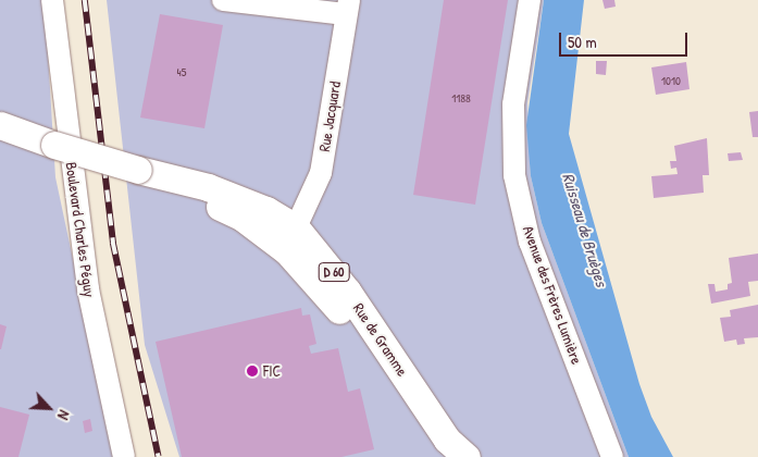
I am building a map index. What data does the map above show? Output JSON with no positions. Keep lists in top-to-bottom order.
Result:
{
  "streets": {
    "main road": ["D 60", "Rue de Gramme"],
    "street": ["Rue Jacquard", "Boulevard Charles Péguy", "Avenue des Frères Lumière"]
  },
  "crossings": [
    ["Rue Jacquard", "Rue de Gramme"]
  ],
  "water": ["Ruisseau de Bruèges"],
  "places": ["FIC"],
  "house_numbers": ["45", "1010", "1188"],
  "scale_bar": "50 m",
  "north": "bottom right"
}
